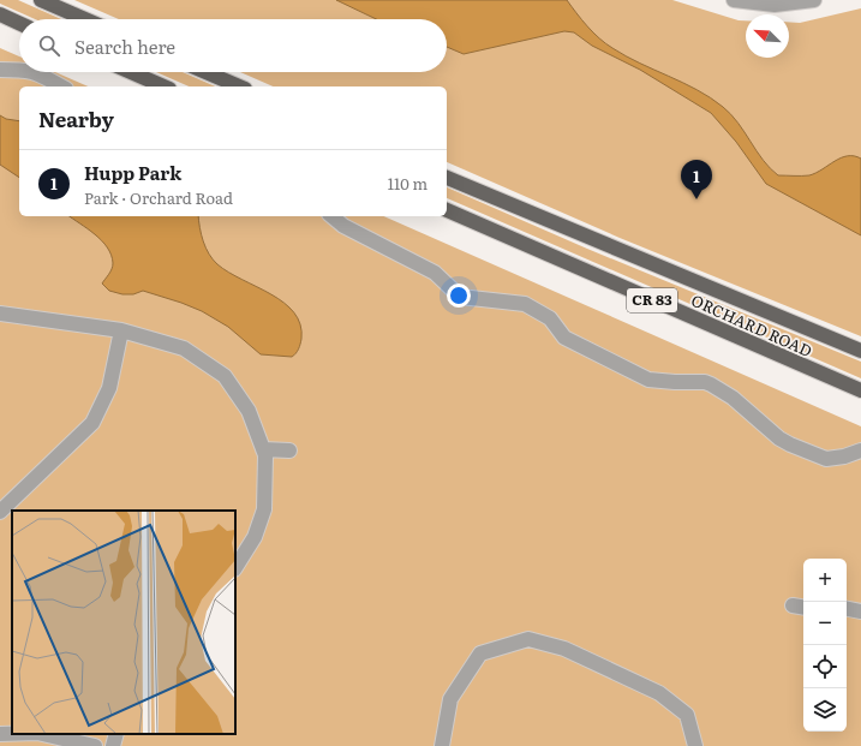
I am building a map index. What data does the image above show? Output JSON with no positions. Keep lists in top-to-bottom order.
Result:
{
  "streets": {
    "main road": ["CR 83", "ORCHARD ROAD"]
  },
  "north": "top left",
  "page": {
    "search": "Search here",
    "heading": "Nearby",
    "list": [
      {
        "mark": "1",
        "name": "Hupp Park",
        "note": "Park · Orchard Road",
        "value": "110 m"
      }
    ],
    "pins": "1",
    "map_buttons": ["+", "−"]
  }
}
